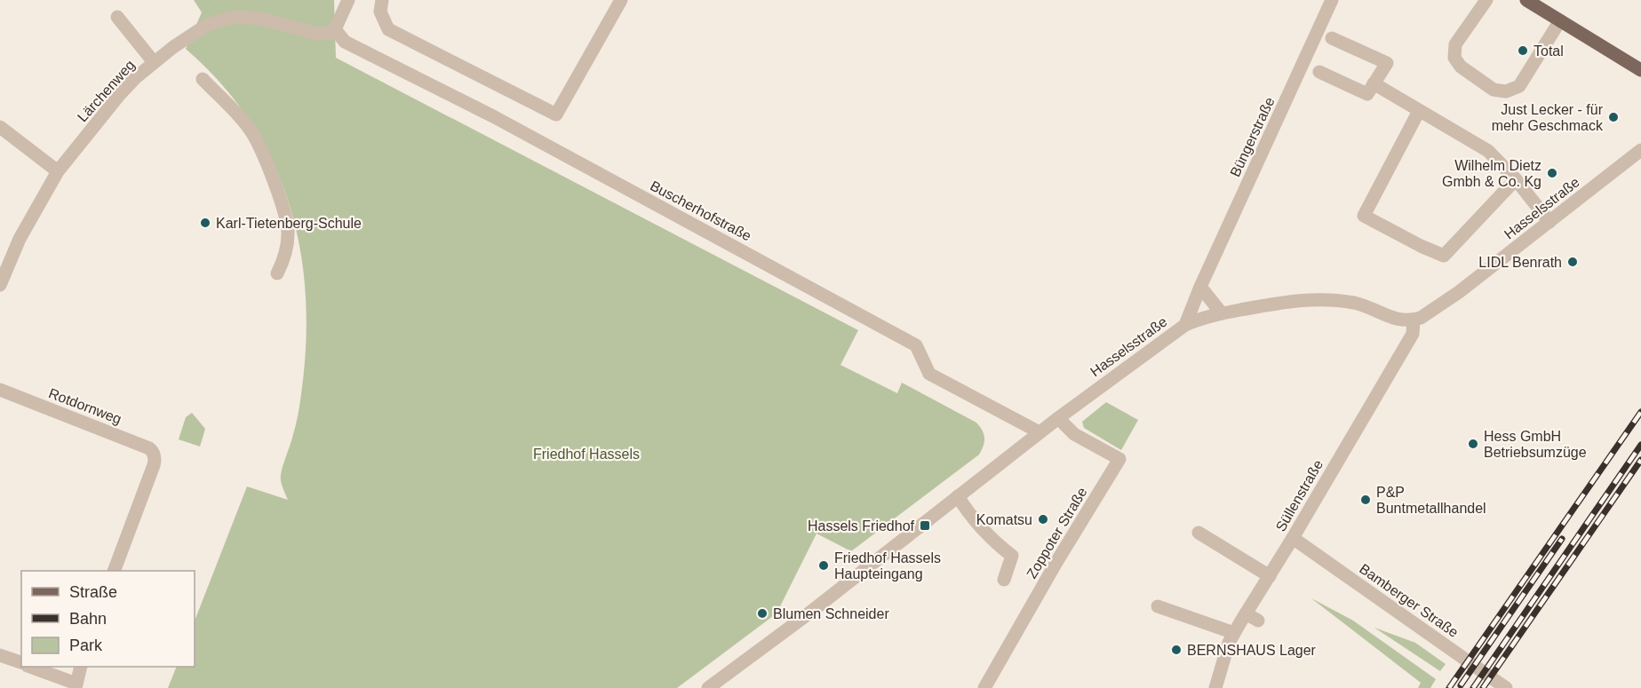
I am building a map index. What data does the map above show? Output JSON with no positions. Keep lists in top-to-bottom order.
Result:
{
  "streets": {
    "street": [
      "Lärchenweg",
      "Büngerstraße",
      "Hasselsstraße",
      "Buscherhofstraße",
      "Rotdornweg",
      "Süllenstraße",
      "Zoppoter Straße",
      "Bamberger Straße"
    ]
  },
  "crossings": [
    ["Lärchenweg", "Buscherhofstraße"],
    ["Büngerstraße", "Hasselsstraße"],
    ["Hasselsstraße", "Buscherhofstraße"],
    ["Hasselsstraße", "Süllenstraße"],
    ["Hasselsstraße", "Zoppoter Straße"],
    ["Süllenstraße", "Bamberger Straße"]
  ],
  "parks": ["Friedhof Hassels"],
  "places": {
    "other": [
      "Total",
      "Just Lecker - für mehr Geschmack",
      "Wilhelm Dietz Gmbh & Co. Kg",
      "Karl-Tietenberg-Schule",
      "LIDL Benrath",
      "Hess GmbH Betriebsumzüge",
      "P&P Buntmetallhandel",
      "Komatsu",
      "Friedhof Hassels Haupteingang",
      "Blumen Schneider",
      "BERNSHAUS Lager"
    ],
    "transit": ["Hassels Friedhof"]
  },
  "legend": ["Straße", "Bahn", "Park"]
}
